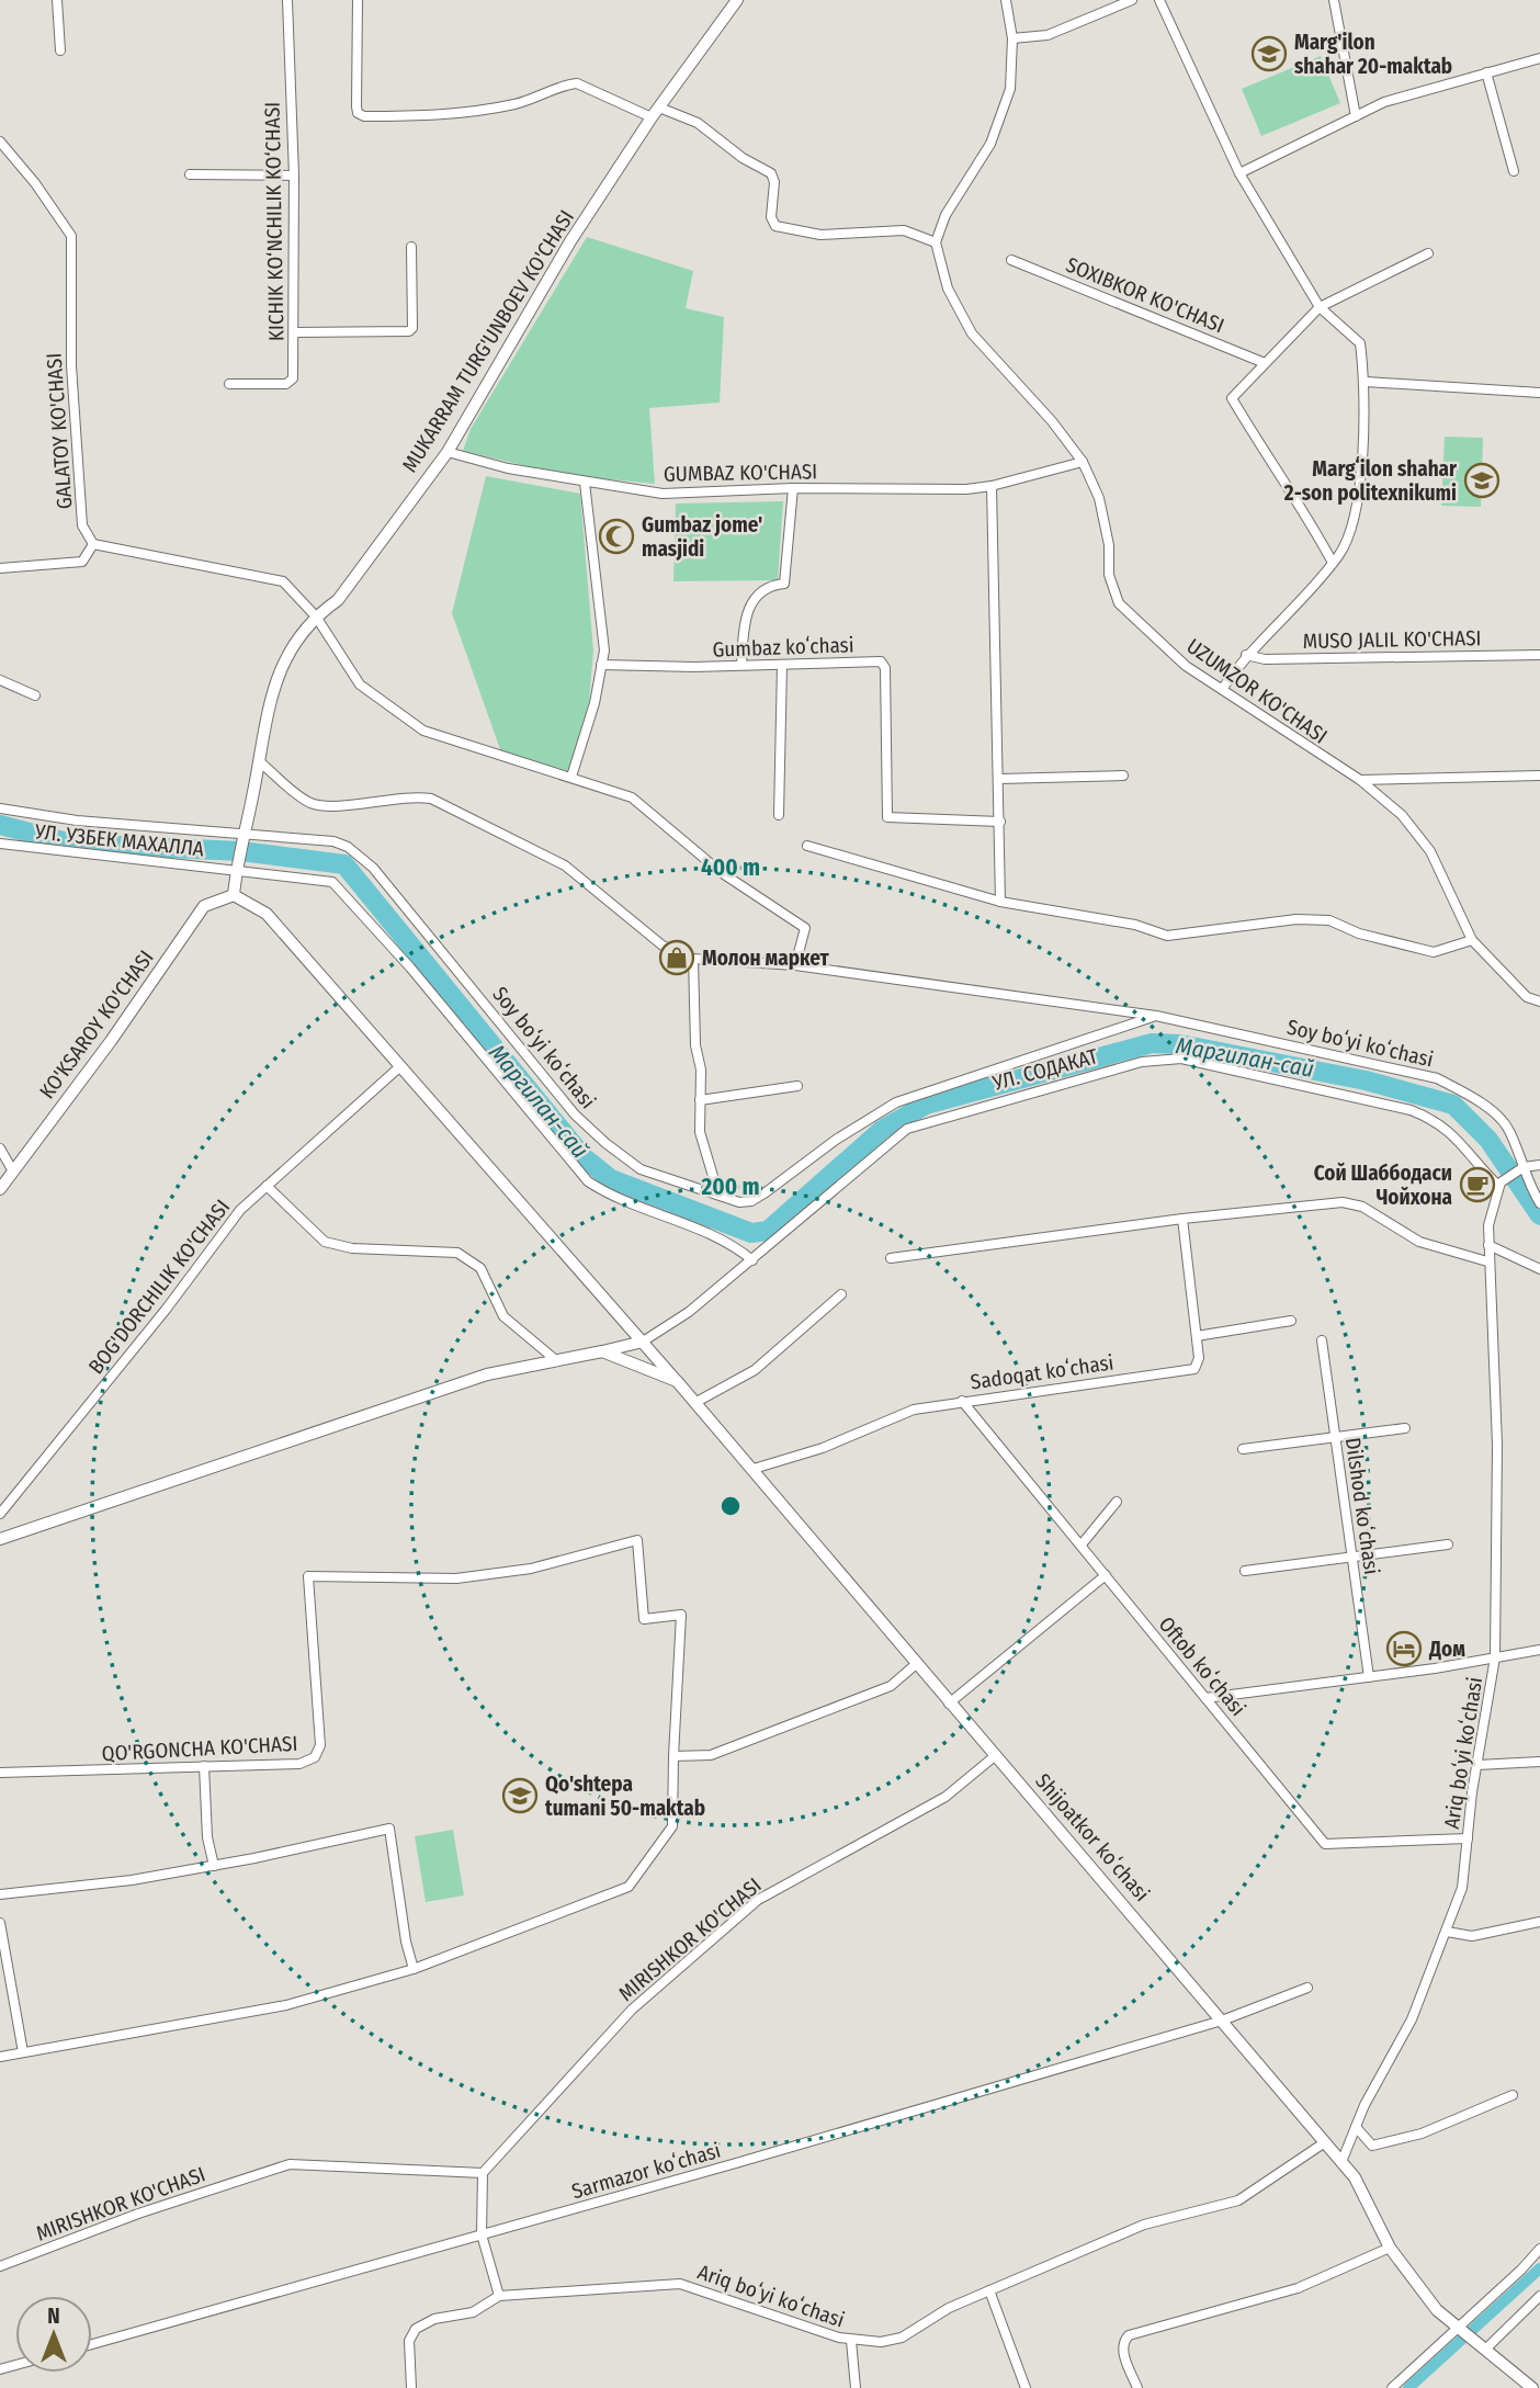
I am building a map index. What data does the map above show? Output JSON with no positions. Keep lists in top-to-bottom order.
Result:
{
  "streets": {
    "street": [
      "KICHIK KO‘NCHILIK KO‘CHASI",
      "SOXIBKOR KO'CHASI",
      "MUKARRAM TURG'UNBOEV KO'CHASI",
      "GALATOY KO'CHASI",
      "GUMBAZ KO'CHASI",
      "MUSO JALIL KO'CHASI",
      "Gumbaz koʻchasi",
      "UZUMZOR KO'CHASI",
      "УЛ. УЗБЕК МАХАЛЛА",
      "KO'KSAROY KO'CHASI",
      "Soy boʻyi koʻchasi",
      "УЛ. СОДАКАТ",
      "BOG'DORCHILIK KO'CHASI",
      "Sadoqat koʻchasi",
      "Dilshod koʻchasi",
      "Oftob koʻchasi",
      "QO'RGONCHA KO'CHASI",
      "Ariq boʻyi koʻchasi",
      "Shijoatkor koʻchasi",
      "MIRISHKOR KO'CHASI",
      "Sarmazor koʻchasi"
    ]
  },
  "crossings": [
    ["MUKARRAM TURG'UNBOEV KO'CHASI", "GUMBAZ KO'CHASI"],
    ["MUKARRAM TURG'UNBOEV KO'CHASI", "УЛ. УЗБЕК МАХАЛЛА"],
    ["MUKARRAM TURG'UNBOEV KO'CHASI", "KO'KSAROY KO'CHASI"],
    ["MUKARRAM TURG'UNBOEV KO'CHASI", "Soy boʻyi koʻchasi"],
    ["GUMBAZ KO'CHASI", "UZUMZOR KO'CHASI"],
    ["УЛ. УЗБЕК МАХАЛЛА", "УЛ. СОДАКАТ"],
    ["УЛ. СОДАКАТ", "Ariq boʻyi koʻchasi"],
    ["Sadoqat koʻchasi", "Oftob koʻchasi"],
    ["Sadoqat koʻchasi", "Shijoatkor koʻchasi"],
    ["Oftob koʻchasi", "Ariq boʻyi koʻchasi"],
    ["Ariq boʻyi koʻchasi", "Shijoatkor koʻchasi"],
    ["Shijoatkor koʻchasi", "MIRISHKOR KO'CHASI"],
    ["Shijoatkor koʻchasi", "Sarmazor koʻchasi"]
  ],
  "water": ["Маргилан-сай"],
  "places": {
    "school or university": ["Marg'ilon shahar 20-maktab", "Margʻilon shahar 2-son politexnikumi", "Qo'shtepa tumani 50-maktab"],
    "mosque": ["Gumbaz jome' masjidi"],
    "shop": ["Молон маркет"],
    "cafe": ["Сой Шаббодаси Чойхона"],
    "hotel": ["Дом"]
  },
  "north": "top",
  "rings": ["400 m", "200 m"]
}
